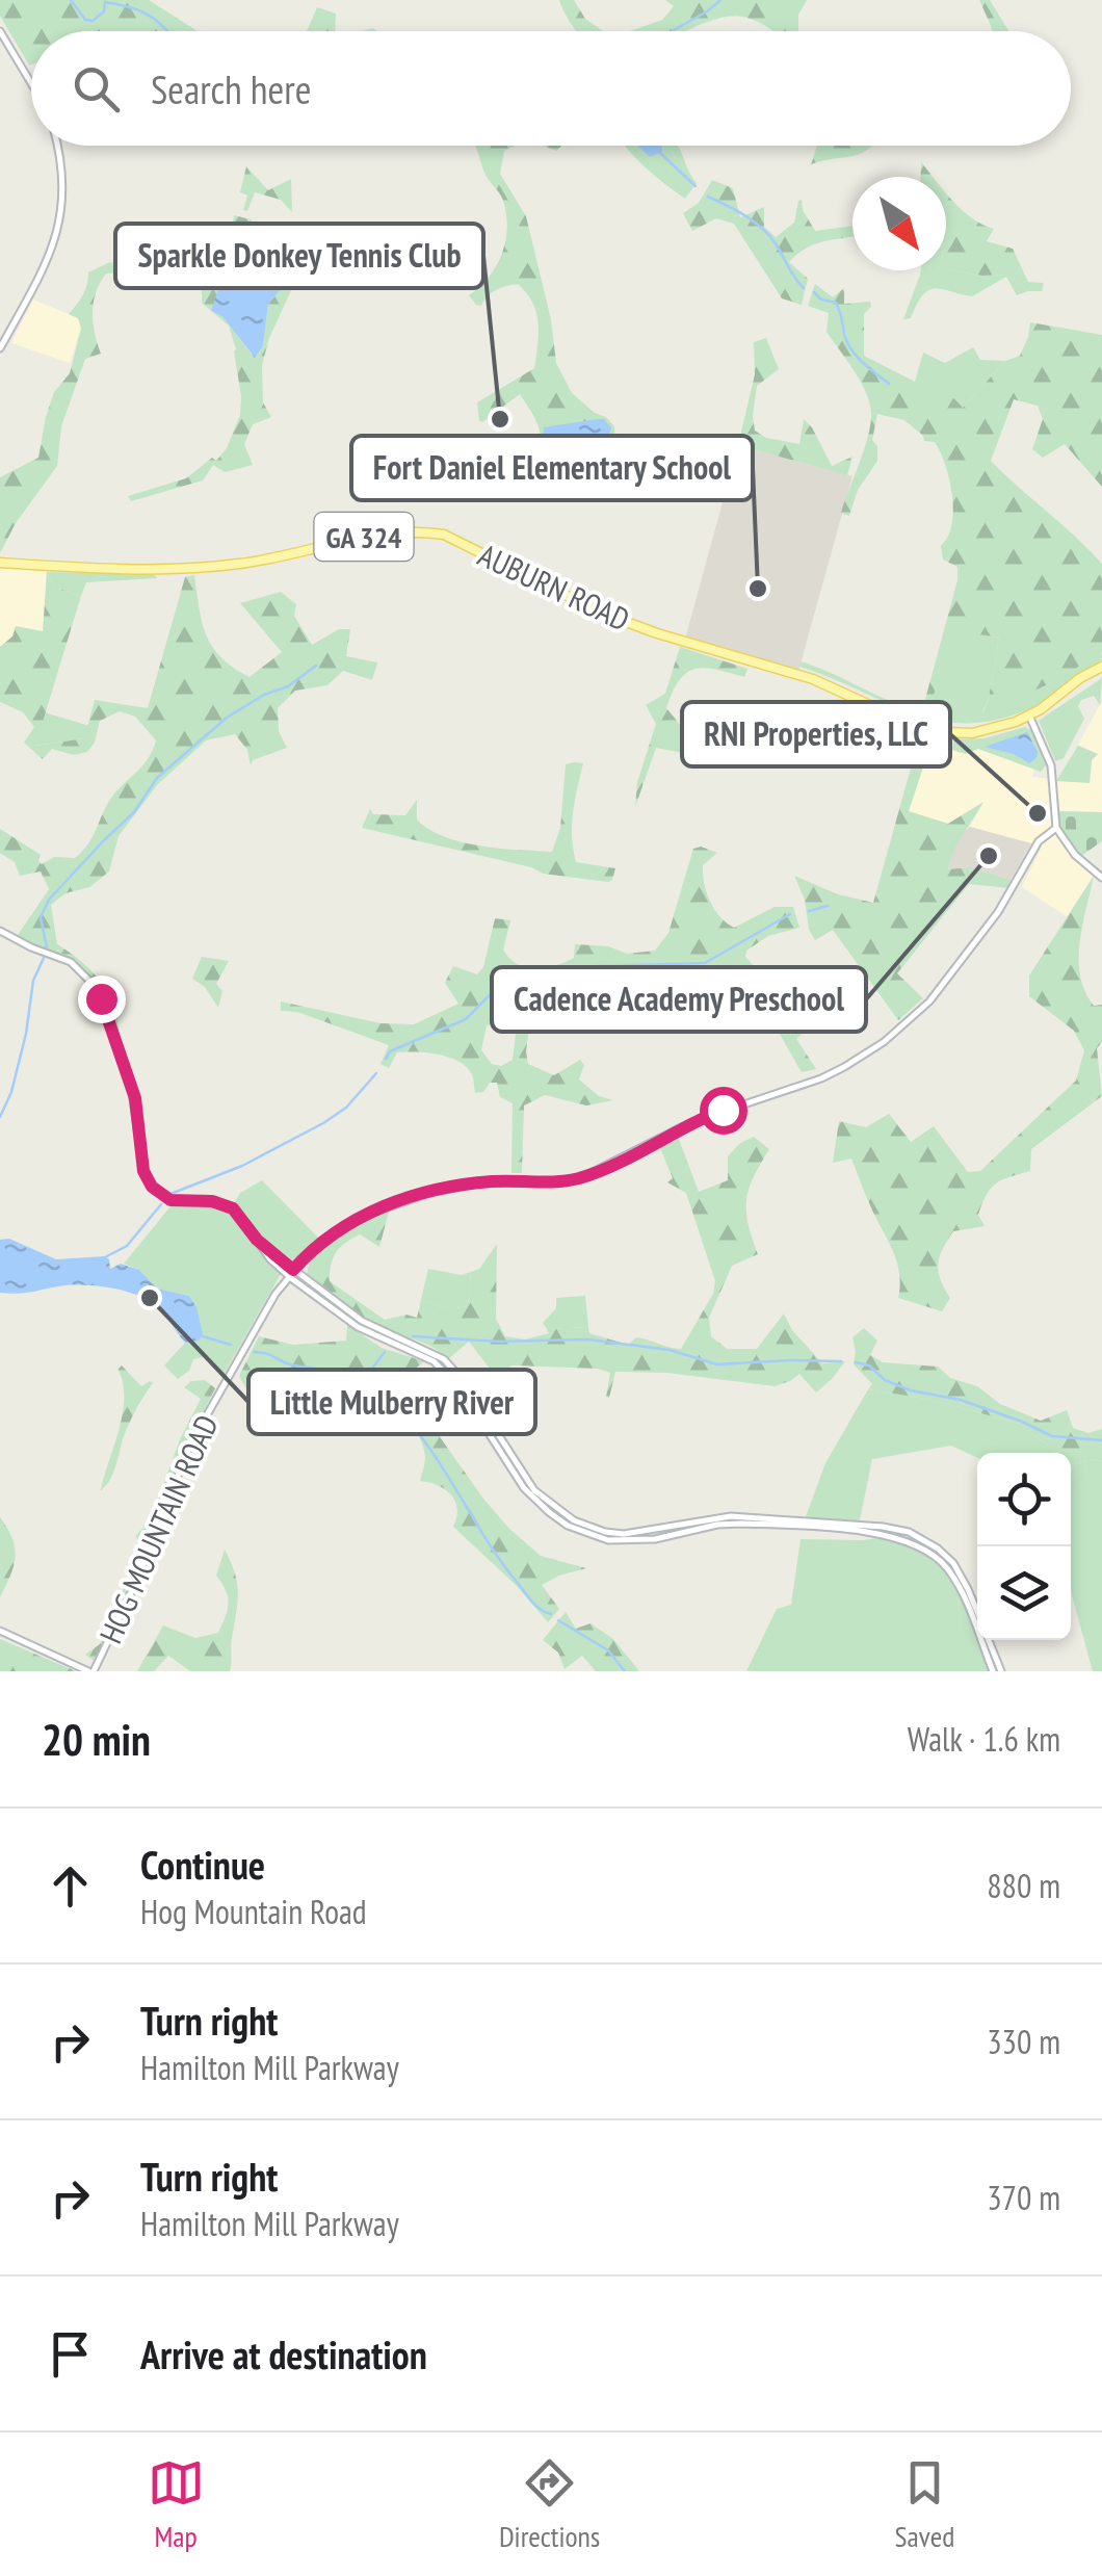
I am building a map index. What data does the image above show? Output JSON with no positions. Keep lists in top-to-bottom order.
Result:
{
  "streets": {
    "main road": ["GA 324", "AUBURN ROAD"],
    "street": ["HOG MOUNTAIN ROAD"]
  },
  "places": [
    "Sparkle Donkey Tennis Club",
    "Fort Daniel Elementary School",
    "RNI Properties, LLC",
    "Cadence Academy Preschool",
    "Little Mulberry River"
  ],
  "north": "bottom right",
  "page": {
    "search": "Search here",
    "heading": ["20 min", "Walk · 1.6 km"],
    "list": [
      ["Continue", "Hog Mountain Road", "880 m"],
      ["Turn right", "Hamilton Mill Parkway", "330 m"],
      ["Turn right", "Hamilton Mill Parkway", "370 m"],
      "Arrive at destination"
    ],
    "nav": ["Map", "Directions", "Saved"]
  }
}
